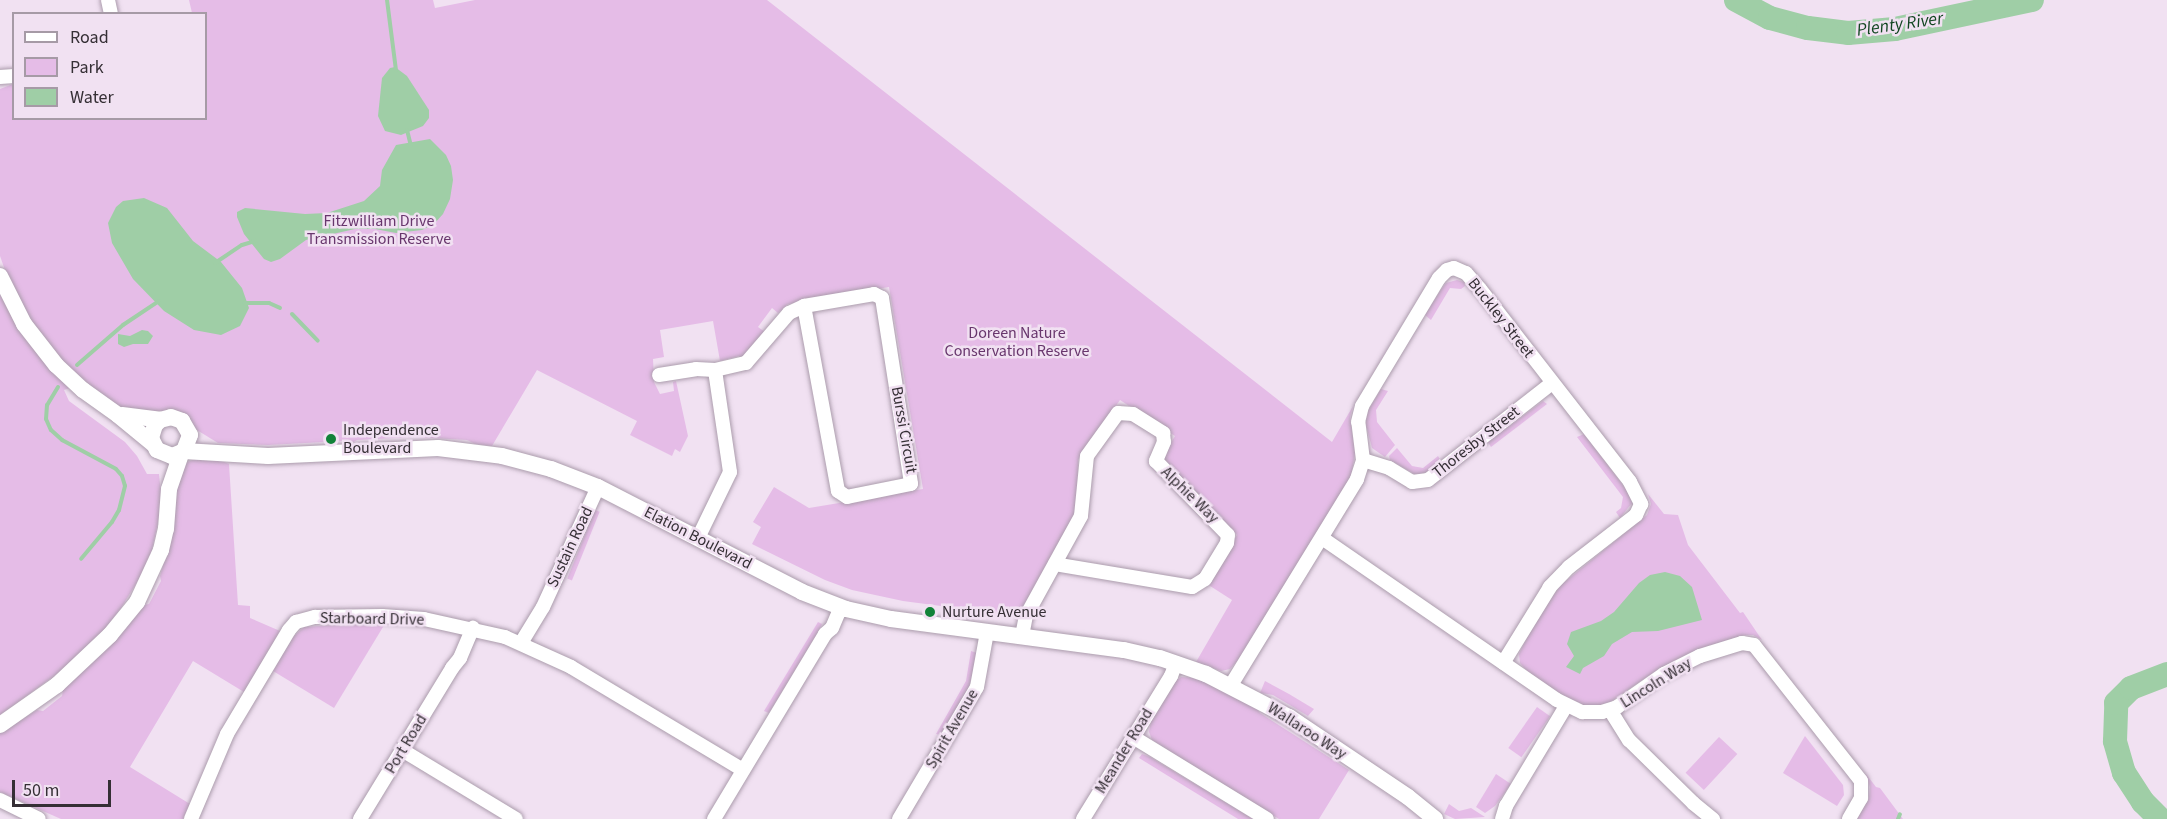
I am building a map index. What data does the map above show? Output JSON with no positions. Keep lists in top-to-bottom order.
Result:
{
  "streets": {
    "street": [
      "Buckley Street",
      "Burssi Circuit",
      "Thoresby Street",
      "Alphie Way",
      "Elation Boulevard",
      "Sustain Road",
      "Starboard Drive",
      "Lincoln Way",
      "Spirit Avenue",
      "Wallaroo Way",
      "Port Road",
      "Meander Road"
    ]
  },
  "crossings": [
    ["Buckley Street", "Thoresby Street"],
    ["Buckley Street", "Lincoln Way"],
    ["Buckley Street", "Wallaroo Way"],
    ["Alphie Way", "Elation Boulevard"],
    ["Elation Boulevard", "Sustain Road"],
    ["Elation Boulevard", "Spirit Avenue"],
    ["Elation Boulevard", "Wallaroo Way"],
    ["Elation Boulevard", "Meander Road"],
    ["Sustain Road", "Starboard Drive"],
    ["Starboard Drive", "Port Road"],
    ["Wallaroo Way", "Meander Road"]
  ],
  "water": ["Plenty River"],
  "parks": ["Fitzwilliam Drive Transmission Reserve", "Doreen Nature Conservation Reserve"],
  "places": ["Independence Boulevard", "Nurture Avenue"],
  "legend": ["Road", "Park", "Water"],
  "scale_bar": "50 m"
}
